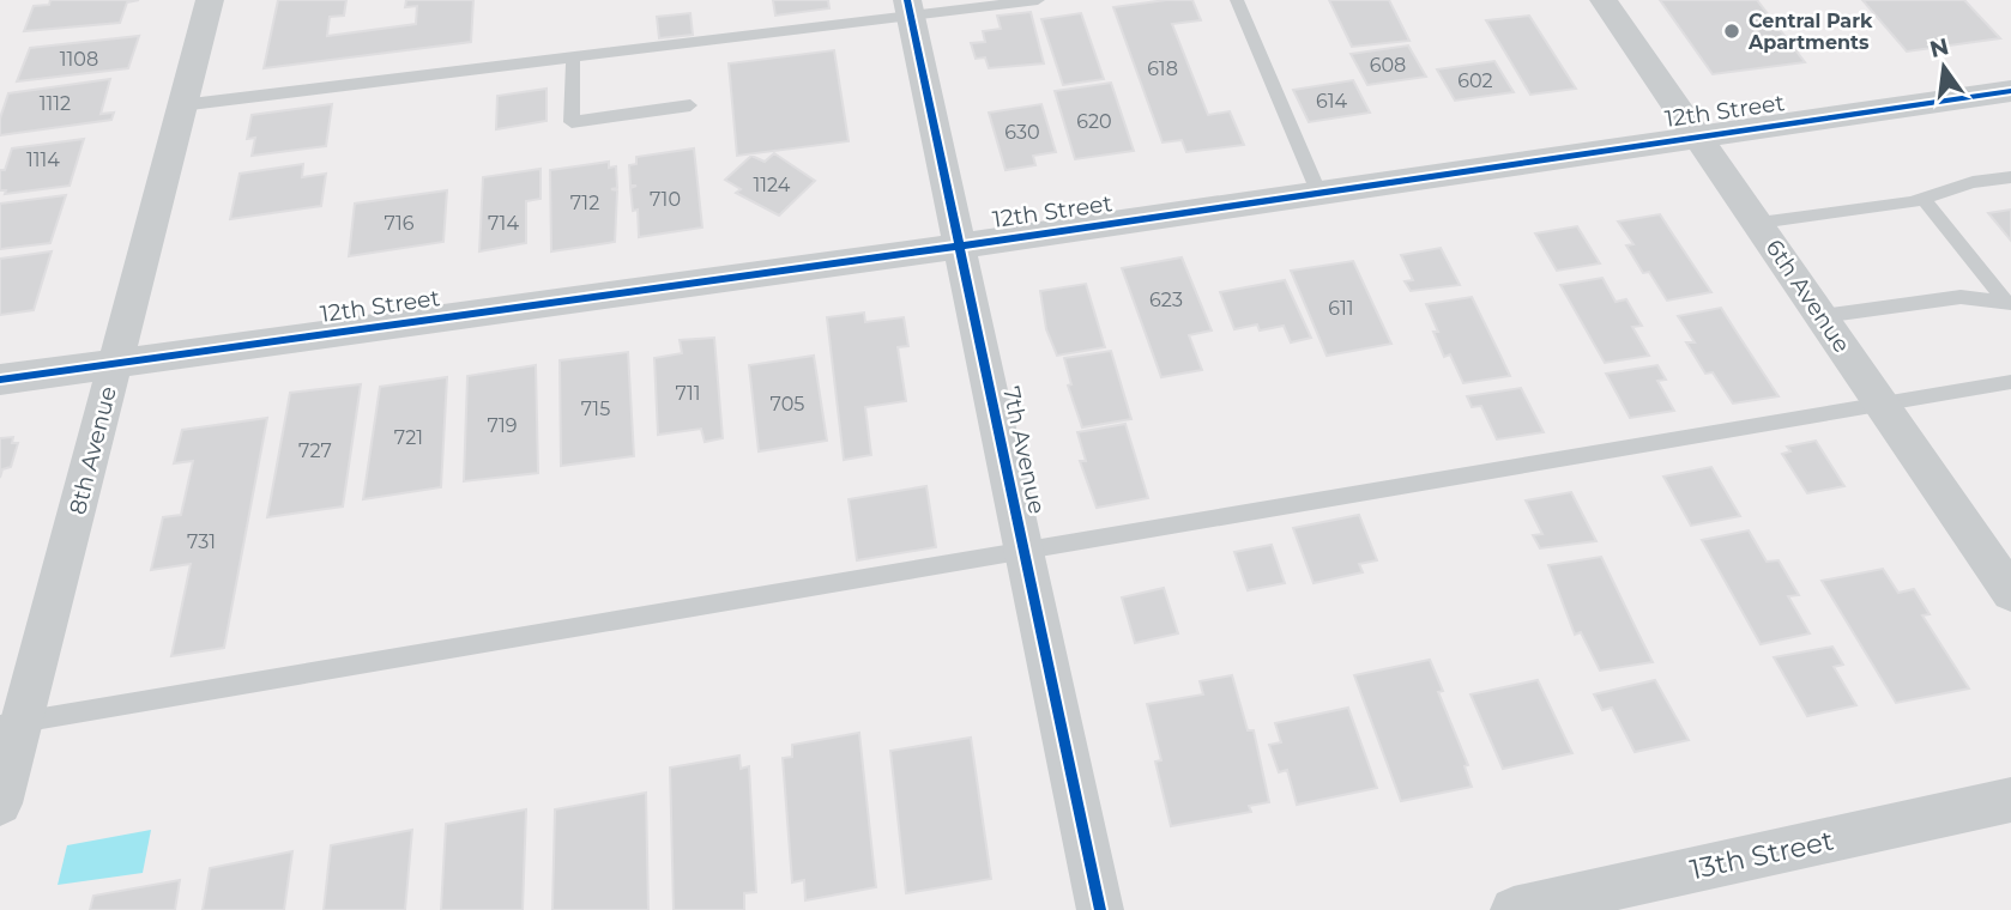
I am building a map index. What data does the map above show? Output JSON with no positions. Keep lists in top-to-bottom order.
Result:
{
  "streets": {
    "street": [
      "12th Street",
      "6th Avenue",
      "8th Avenue",
      "7th Avenue",
      "13th Street"
    ]
  },
  "crossings": [
    ["12th Street", "6th Avenue"],
    ["12th Street", "8th Avenue"],
    ["12th Street", "7th Avenue"]
  ],
  "places": ["Central Park Apartments"],
  "house_numbers": [
    "1108",
    "608",
    "618",
    "602",
    "614",
    "1112",
    "620",
    "630",
    "1114",
    "1124",
    "710",
    "712",
    "716",
    "714",
    "623",
    "611",
    "711",
    "705",
    "715",
    "719",
    "721",
    "727",
    "731"
  ],
  "north": "top"
}
